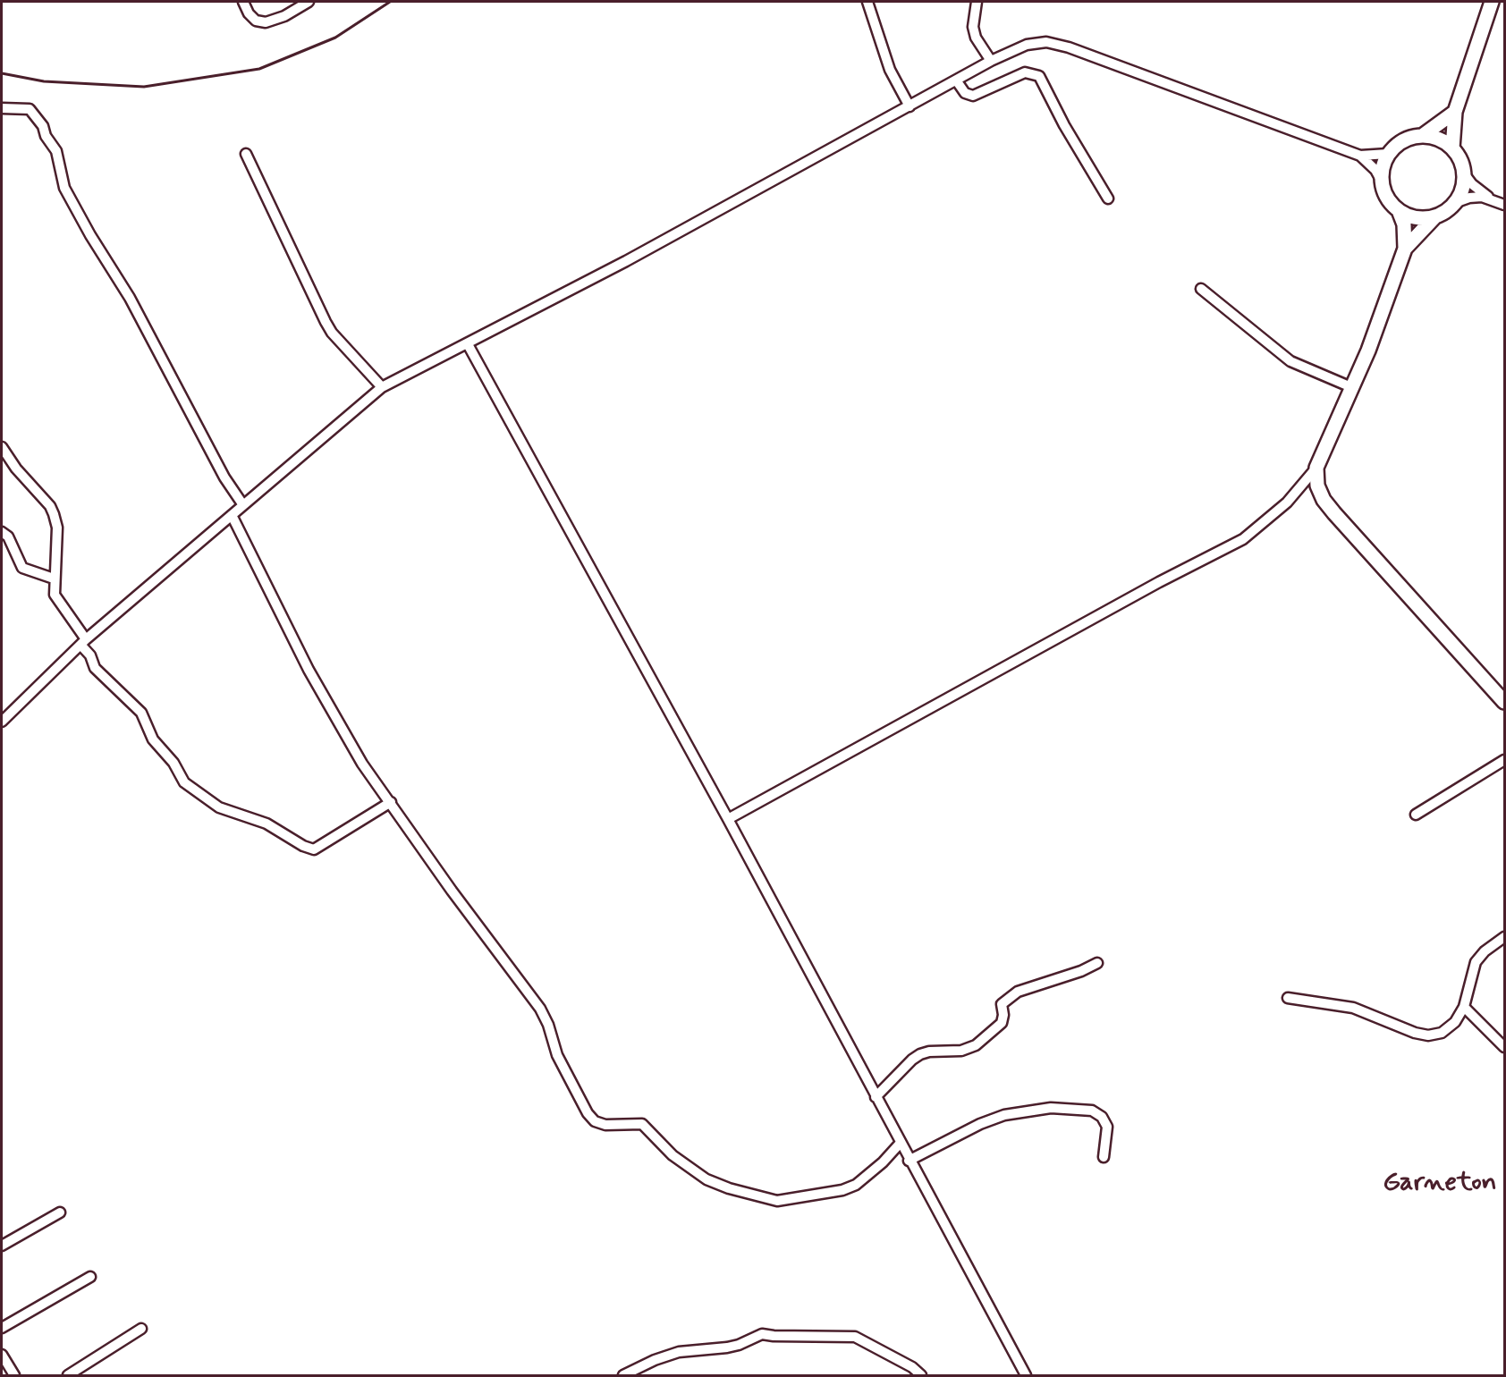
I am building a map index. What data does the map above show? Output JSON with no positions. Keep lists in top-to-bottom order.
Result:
{
  "districts": ["Garneton"]
}
